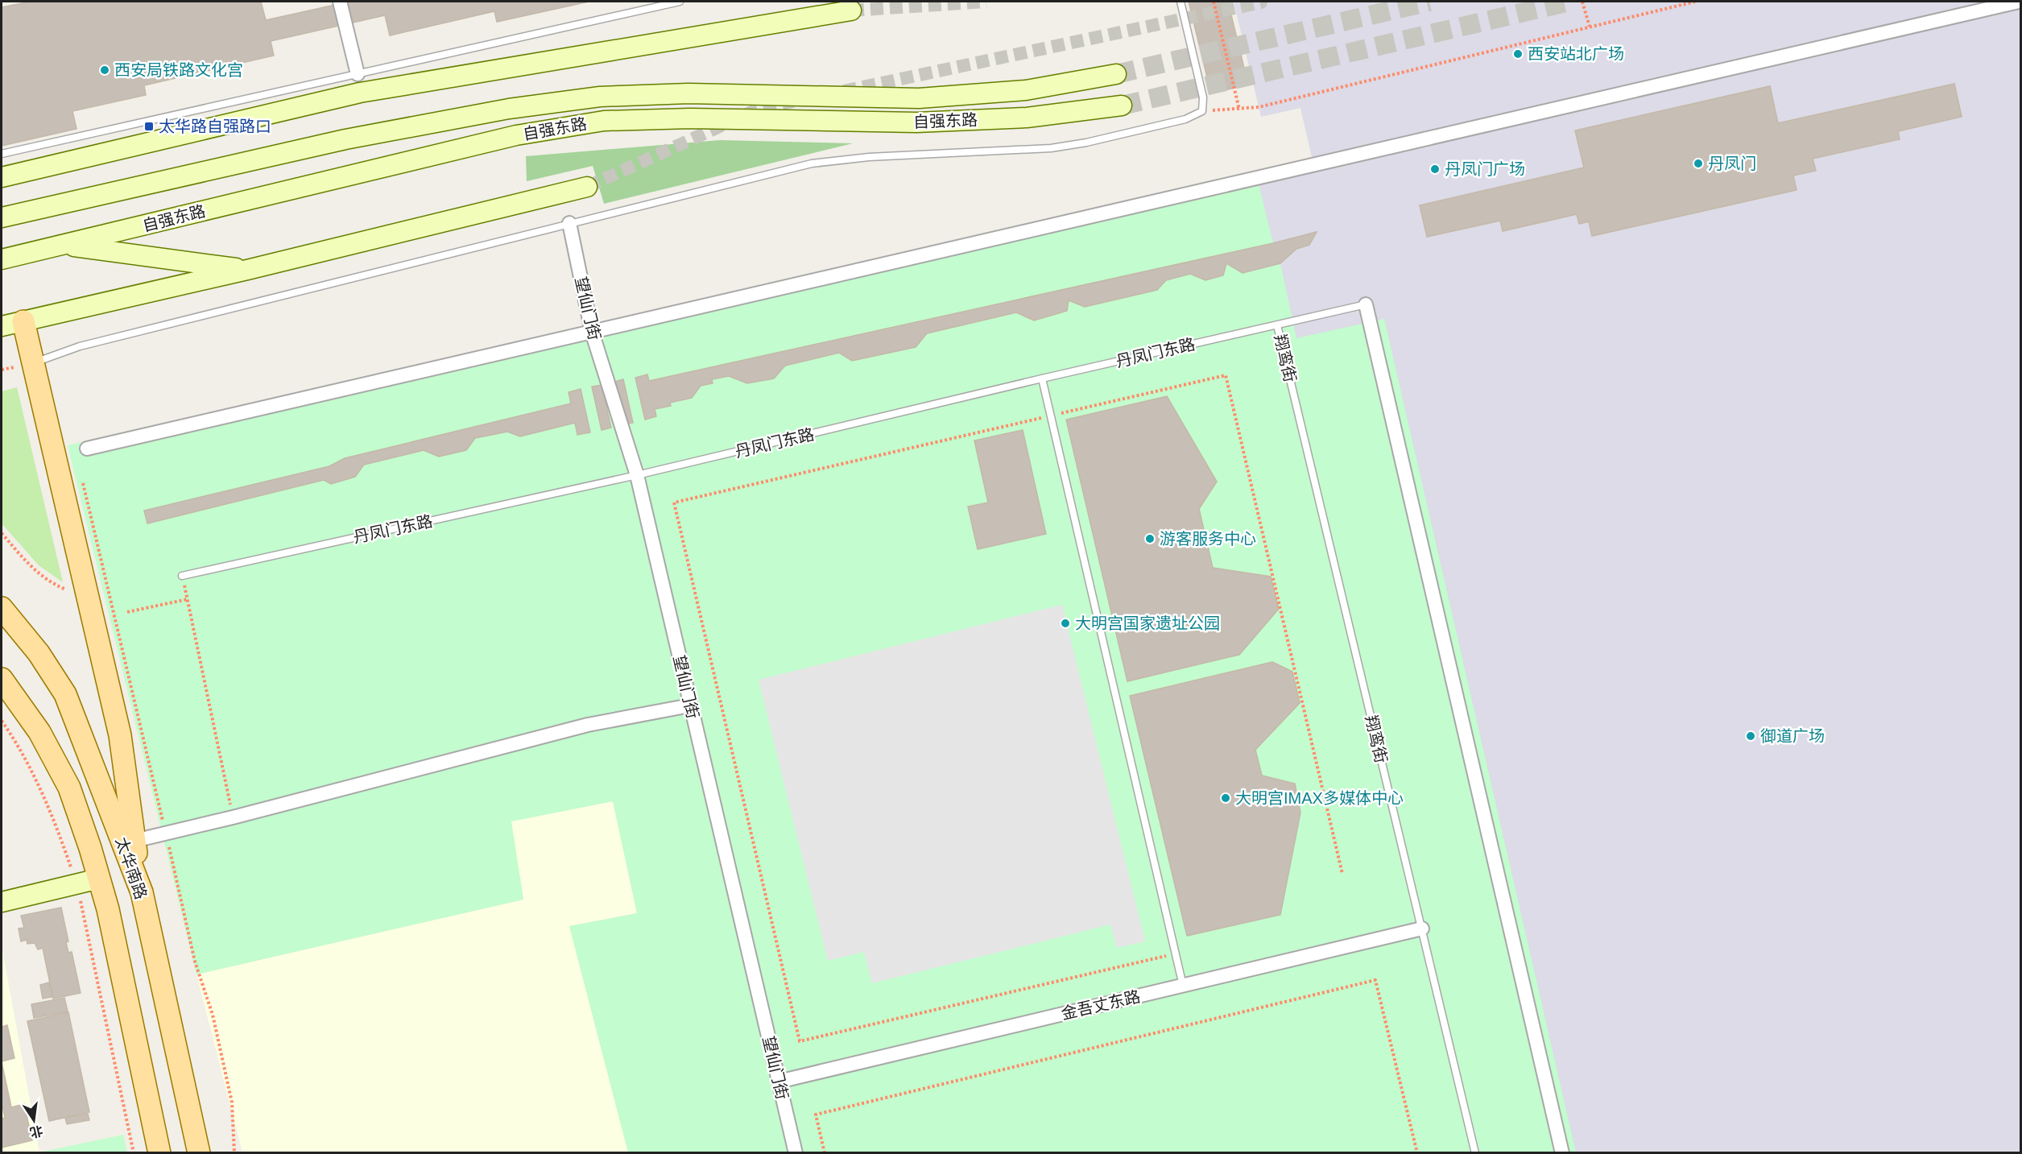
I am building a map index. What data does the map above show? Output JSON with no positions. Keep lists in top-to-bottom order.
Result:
{
  "streets": {
    "main road": ["自强东路", "太华南路"],
    "street": ["望仙门街", "金吾丈东路"],
    "lane": ["丹凤门东路", "翔鸾街"]
  },
  "crossings": [
    ["望仙门街", "丹凤门东路"],
    ["望仙门街", "金吾丈东路"],
    ["丹凤门东路", "翔鸾街"],
    ["翔鸾街", "金吾丈东路"]
  ],
  "places": {
    "other": [
      "西安站北广场",
      "西安局铁路文化宫",
      "丹凤门",
      "丹凤门广场",
      "游客服务中心",
      "大明宫国家遗址公园",
      "御道广场",
      "大明宫IMAX多媒体中心"
    ],
    "transit": ["太华路自强路口"]
  },
  "north": "bottom"
}
